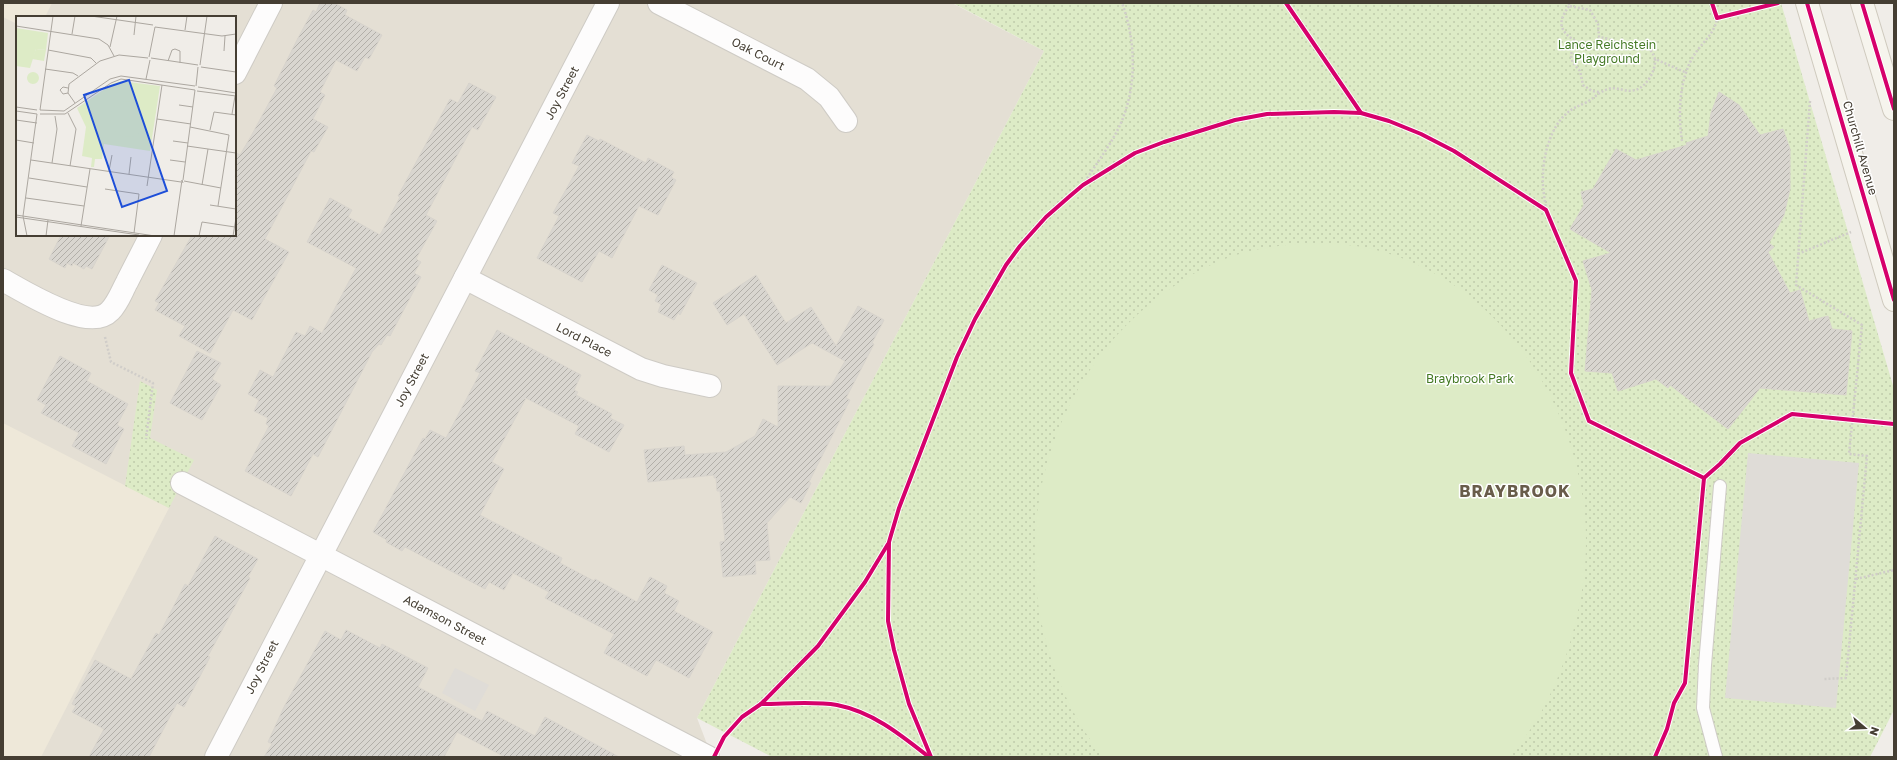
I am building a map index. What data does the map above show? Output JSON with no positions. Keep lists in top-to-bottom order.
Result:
{
  "streets": {
    "main road": ["Churchill Avenue"],
    "street": [
      "Oak Court",
      "Joy Street",
      "Lord Place",
      "Adamson Street"
    ]
  },
  "crossings": [
    ["Joy Street", "Lord Place"],
    ["Joy Street", "Adamson Street"]
  ],
  "districts": ["BRAYBROOK"],
  "parks": ["Lance Reichstein Playground", "Braybrook Park"],
  "north": "right"
}
